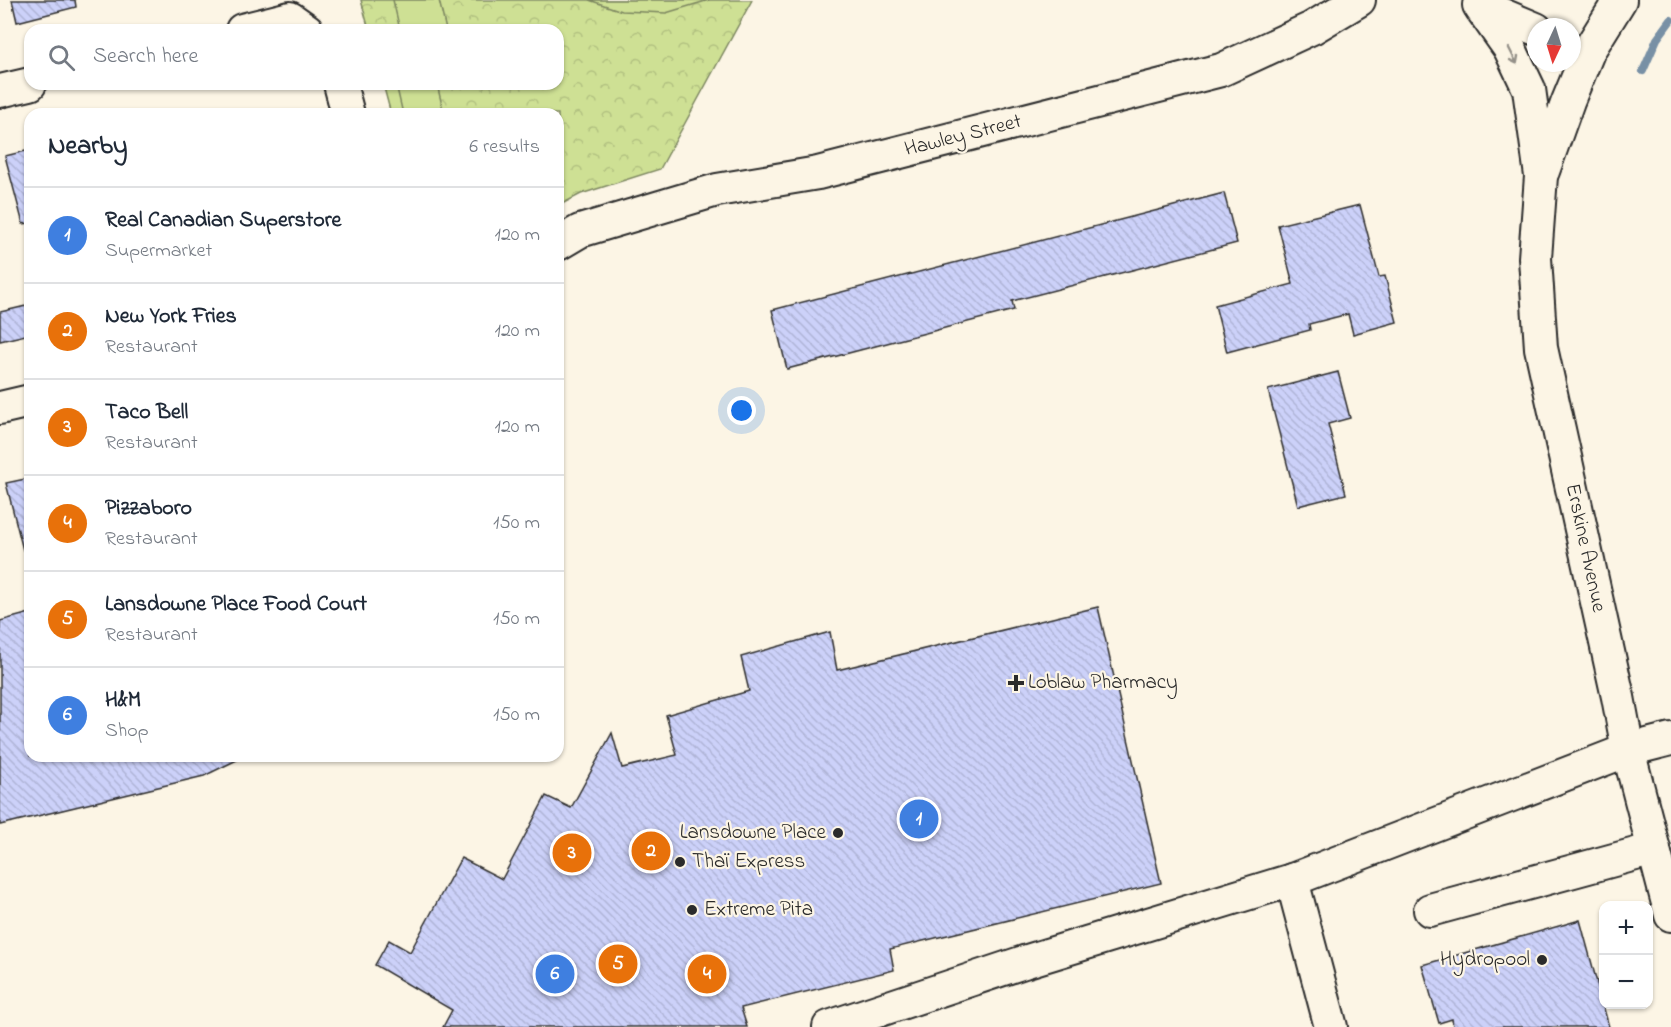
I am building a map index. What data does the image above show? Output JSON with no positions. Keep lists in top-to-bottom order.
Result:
{
  "streets": {
    "street": ["Hawley Street", "Erskine Avenue"]
  },
  "places": {
    "health": ["Loblaw Pharmacy"],
    "other": [
      "Lansdowne Place",
      "Thaï Express",
      "Extreme Pita",
      "Hydropool"
    ]
  },
  "north": "bottom",
  "page": {
    "search": "Search here",
    "heading": ["Nearby", "6 results"],
    "list": [
      {
        "mark": "1",
        "name": "Real Canadian Superstore",
        "note": "Supermarket",
        "value": "120 m"
      },
      {
        "mark": "2",
        "name": "New York Fries",
        "note": "Restaurant",
        "value": "120 m"
      },
      {
        "mark": "3",
        "name": "Taco Bell",
        "note": "Restaurant",
        "value": "120 m"
      },
      {
        "mark": "4",
        "name": "Pizzaboro",
        "note": "Restaurant",
        "value": "150 m"
      },
      {
        "mark": "5",
        "name": "Lansdowne Place Food Court",
        "note": "Restaurant",
        "value": "150 m"
      },
      {
        "mark": "6",
        "name": "H&M",
        "note": "Shop",
        "value": "150 m"
      }
    ],
    "pins": [
      "1",
      "2",
      "3",
      "5",
      "4",
      "6"
    ],
    "map_buttons": ["+", "−"]
  }
}
